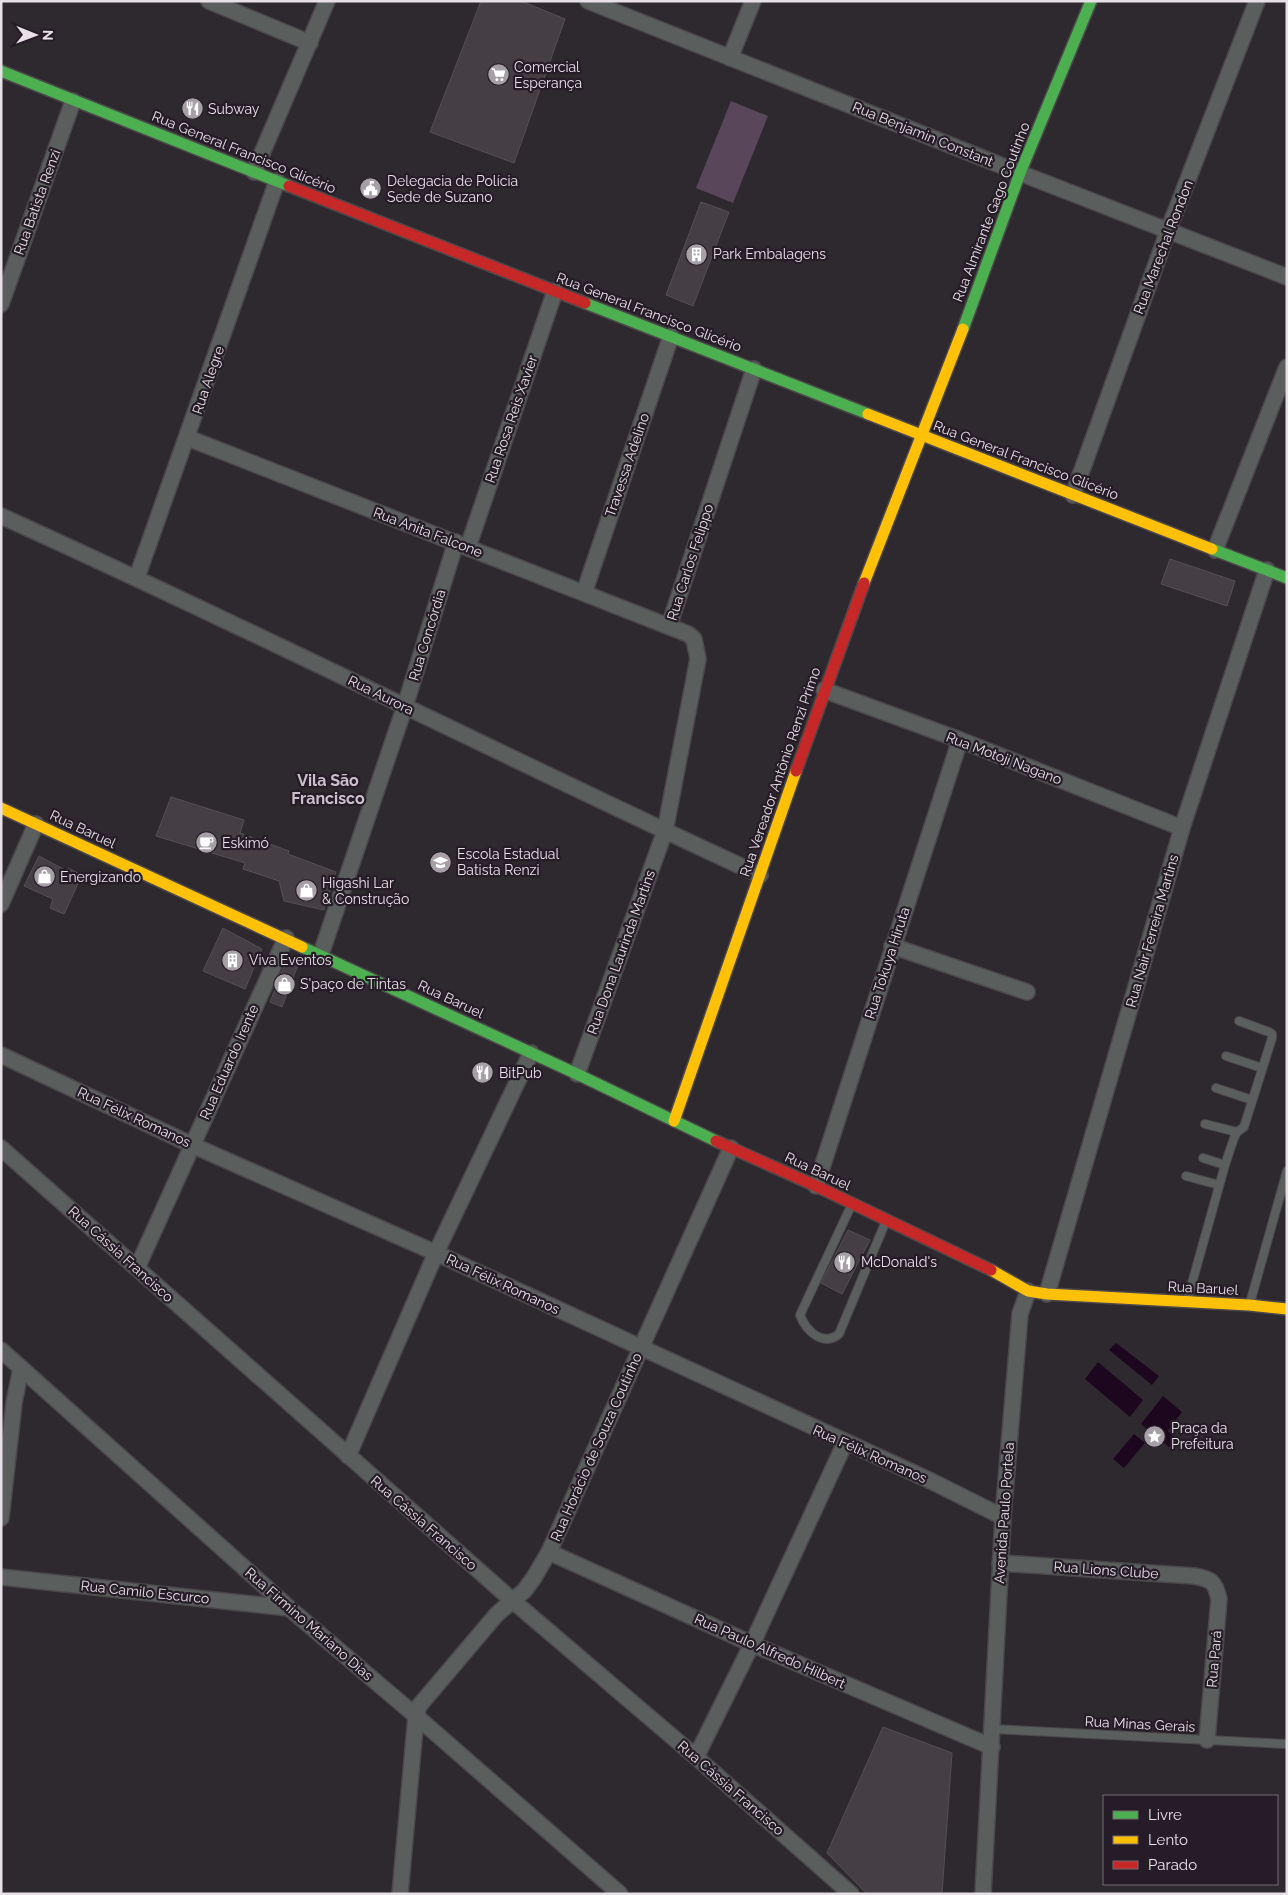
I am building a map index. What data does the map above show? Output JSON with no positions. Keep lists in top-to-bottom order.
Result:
{
  "streets": {
    "street": [
      "Rua Benjamin Constant",
      "Rua General Francisco Glicério",
      "Rua Batista Renzi",
      "Rua Almirante Gago Coutinho",
      "Rua Marechal Rondon",
      "Rua Alegre",
      "Rua Rosa Reis Xavier",
      "Travessa Adelino",
      "Rua Anita Falcone",
      "Rua Carlos Felippo",
      "Rua Concórdia",
      "Rua Aurora",
      "Rua Motoji Nagano",
      "Rua Vereador Antônio Renzi Primo",
      "Rua Baruel",
      "Rua Nair Ferreira Martins",
      "Rua Dona Laurinda Martins",
      "Rua Tokuya Hiruta",
      "Rua Eduardo Irente",
      "Rua Félix Romanos",
      "Rua Cássia Francisco",
      "Rua Horácio de Souza Coutinho",
      "Avenida Paulo Portela",
      "Rua Lions Clube",
      "Rua Camilo Escurco",
      "Rua Firmino Mariano Dias",
      "Rua Paulo Alfredo Hilbert",
      "Rua Pará"
    ],
    "lane": ["Rua Minas Gerais"]
  },
  "crossings": [
    ["Rua Benjamin Constant", "Rua Almirante Gago Coutinho"],
    ["Rua Benjamin Constant", "Rua Marechal Rondon"],
    ["Rua General Francisco Glicério", "Rua Batista Renzi"],
    ["Rua General Francisco Glicério", "Rua Almirante Gago Coutinho"],
    ["Rua General Francisco Glicério", "Rua Marechal Rondon"],
    ["Rua General Francisco Glicério", "Rua Alegre"],
    ["Rua General Francisco Glicério", "Rua Rosa Reis Xavier"],
    ["Rua General Francisco Glicério", "Travessa Adelino"],
    ["Rua General Francisco Glicério", "Rua Carlos Felippo"],
    ["Rua General Francisco Glicério", "Rua Vereador Antônio Renzi Primo"],
    ["Rua General Francisco Glicério", "Rua Nair Ferreira Martins"],
    ["Rua Almirante Gago Coutinho", "Rua Vereador Antônio Renzi Primo"],
    ["Rua Alegre", "Rua Anita Falcone"],
    ["Rua Alegre", "Rua Aurora"],
    ["Rua Rosa Reis Xavier", "Rua Anita Falcone"],
    ["Rua Rosa Reis Xavier", "Rua Concórdia"],
    ["Travessa Adelino", "Rua Anita Falcone"],
    ["Rua Anita Falcone", "Rua Carlos Felippo"],
    ["Rua Anita Falcone", "Rua Concórdia"],
    ["Rua Carlos Felippo", "Rua Aurora"],
    ["Rua Carlos Felippo", "Rua Dona Laurinda Martins"],
    ["Rua Concórdia", "Rua Aurora"],
    ["Rua Concórdia", "Rua Baruel"],
    ["Rua Aurora", "Rua Vereador Antônio Renzi Primo"],
    ["Rua Aurora", "Rua Dona Laurinda Martins"],
    ["Rua Motoji Nagano", "Rua Vereador Antônio Renzi Primo"],
    ["Rua Motoji Nagano", "Rua Nair Ferreira Martins"],
    ["Rua Motoji Nagano", "Rua Tokuya Hiruta"],
    ["Rua Vereador Antônio Renzi Primo", "Rua Baruel"],
    ["Rua Baruel", "Rua Nair Ferreira Martins"],
    ["Rua Baruel", "Rua Dona Laurinda Martins"],
    ["Rua Baruel", "Rua Tokuya Hiruta"],
    ["Rua Baruel", "Rua Eduardo Irente"],
    ["Rua Baruel", "Rua Horácio de Souza Coutinho"],
    ["Rua Baruel", "Avenida Paulo Portela"],
    ["Rua Eduardo Irente", "Rua Félix Romanos"],
    ["Rua Eduardo Irente", "Rua Cássia Francisco"],
    ["Rua Félix Romanos", "Rua Horácio de Souza Coutinho"],
    ["Rua Félix Romanos", "Avenida Paulo Portela"],
    ["Rua Cássia Francisco", "Rua Horácio de Souza Coutinho"],
    ["Rua Horácio de Souza Coutinho", "Rua Firmino Mariano Dias"],
    ["Rua Horácio de Souza Coutinho", "Rua Paulo Alfredo Hilbert"],
    ["Avenida Paulo Portela", "Rua Lions Clube"],
    ["Avenida Paulo Portela", "Rua Paulo Alfredo Hilbert"],
    ["Avenida Paulo Portela", "Rua Minas Gerais"],
    ["Rua Lions Clube", "Rua Pará"],
    ["Rua Camilo Escurco", "Rua Firmino Mariano Dias"],
    ["Rua Pará", "Rua Minas Gerais"]
  ],
  "districts": ["Vila São Francisco"],
  "places": {
    "supermarket": ["Comercial Esperança"],
    "restaurant": ["Subway", "BitPub", "McDonald's"],
    "public building": ["Delegacia de Polícia Sede de Suzano"],
    "building": ["Park Embalagens", "Viva Eventos"],
    "cafe": ["Eskimó"],
    "school or university": ["Escola Estadual Batista Renzi"],
    "shop": ["Energizando", "Higashi Lar & Construção", "S'paço de Tintas"],
    "place": ["Praça da Prefeitura"]
  },
  "legend": ["Livre", "Lento", "Parado"],
  "north": "right"
}
